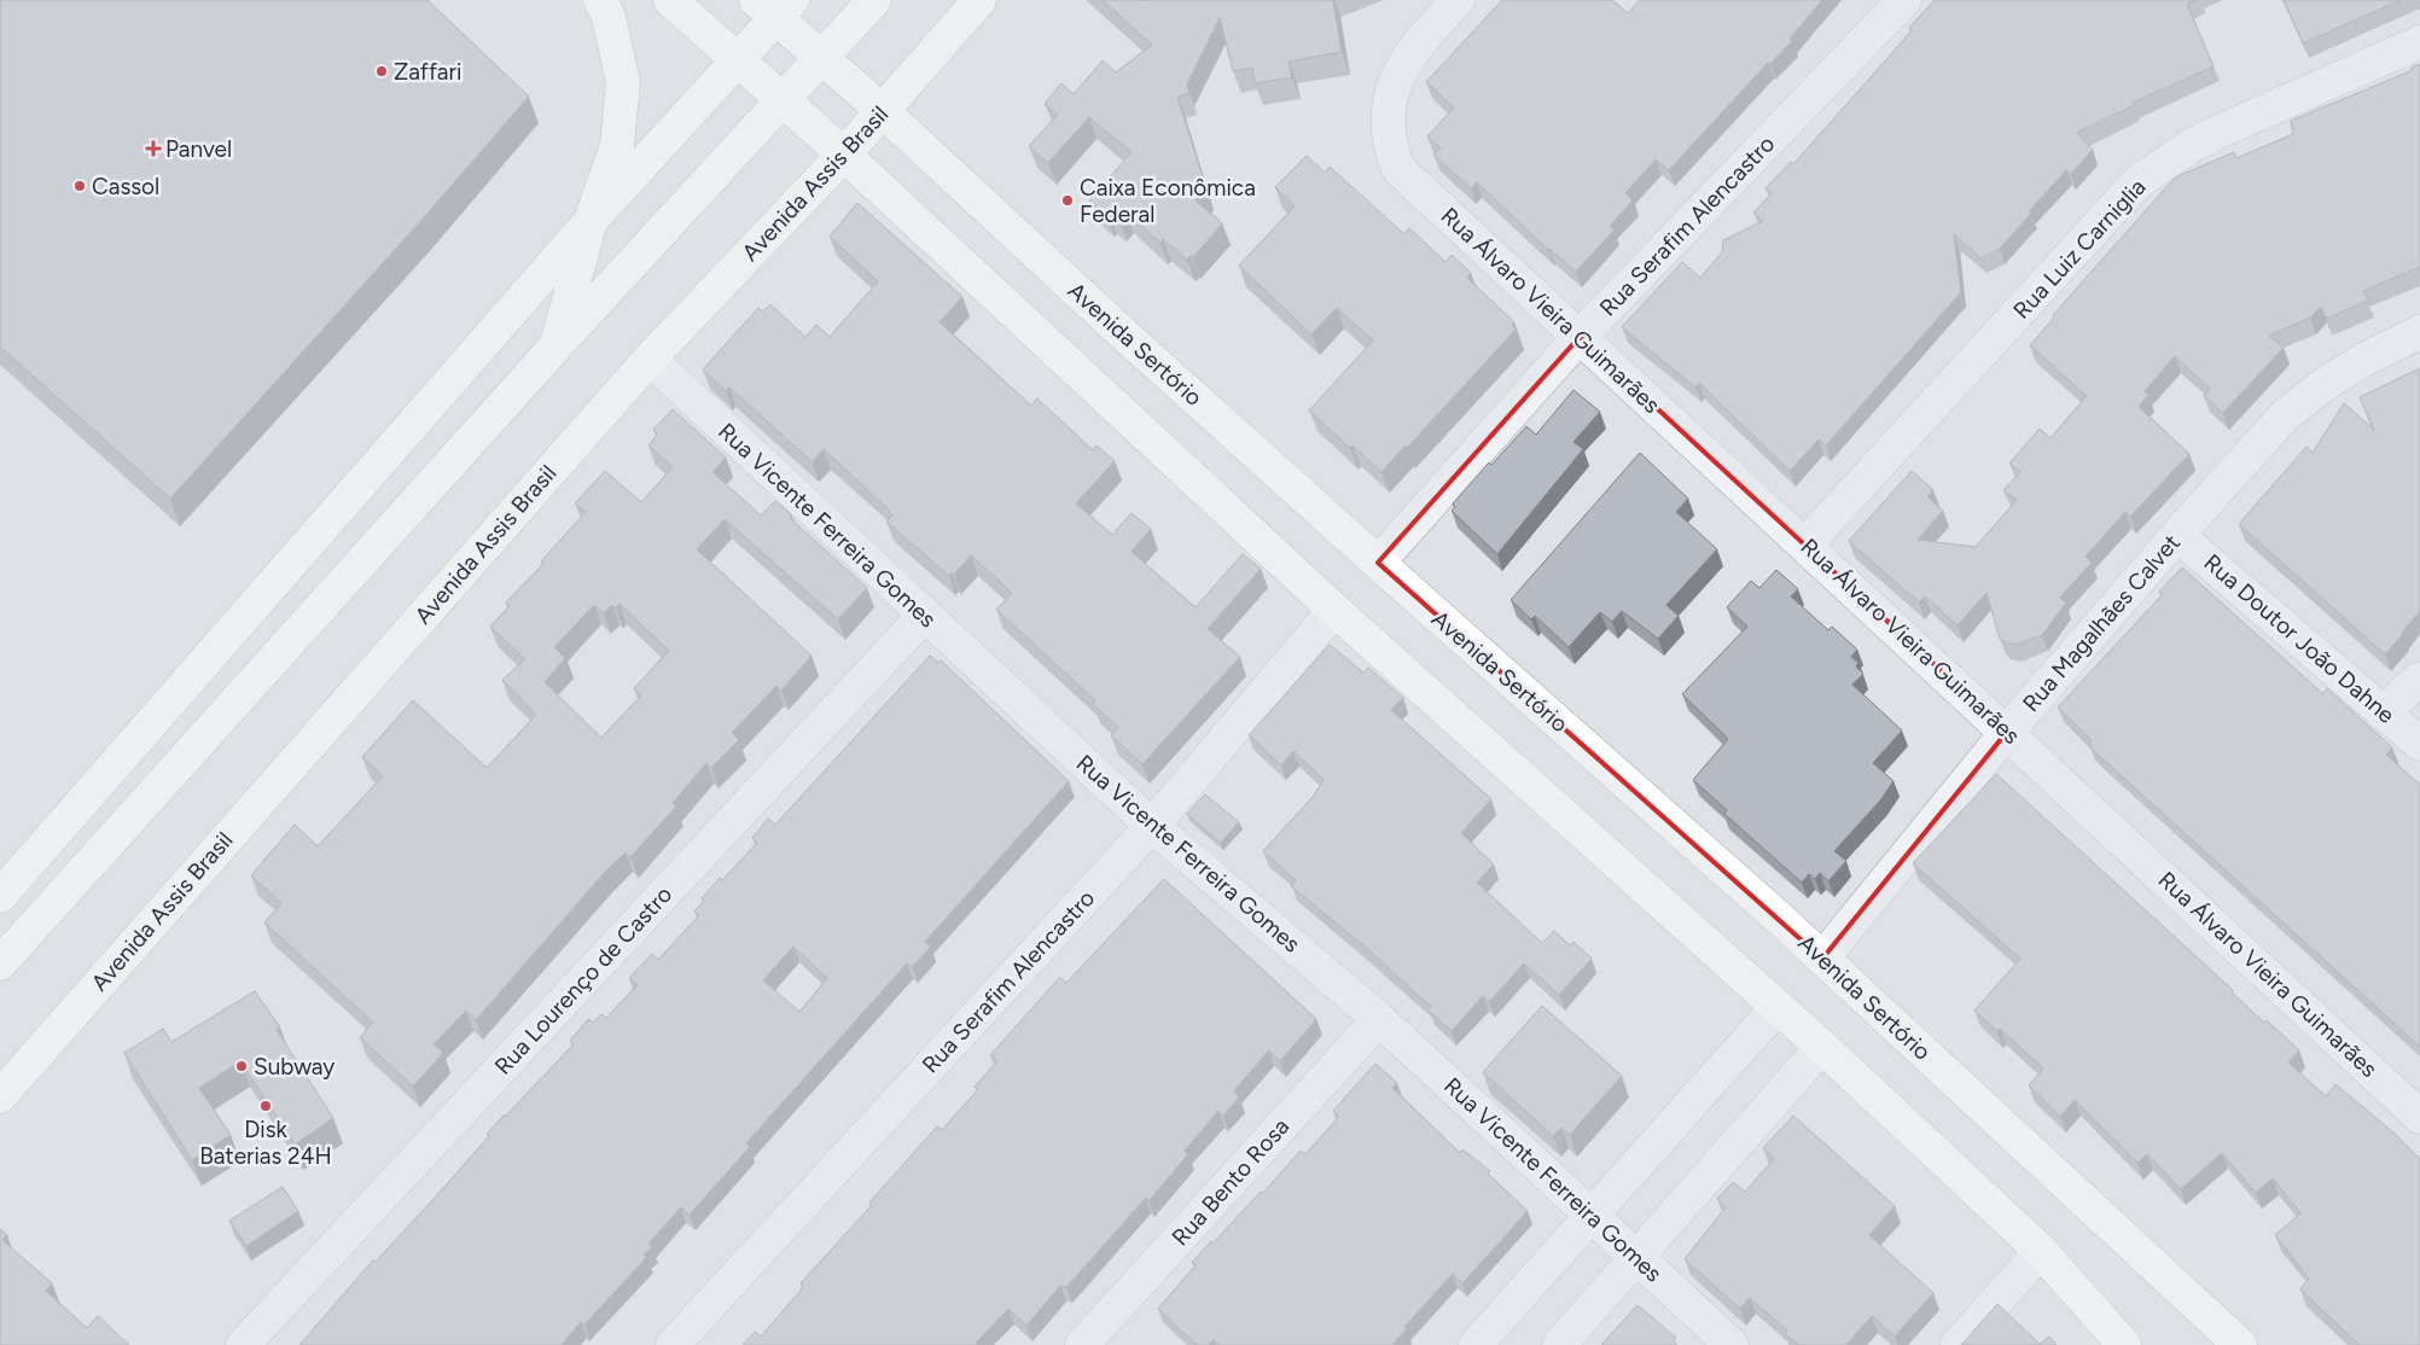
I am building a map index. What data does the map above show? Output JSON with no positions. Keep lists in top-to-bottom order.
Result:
{
  "streets": {
    "main road": ["Avenida Assis Brasil", "Avenida Sertório"],
    "street": [
      "Rua Serafim Alencastro",
      "Rua Luiz Carniglia",
      "Rua Álvaro Vieira Guimarães",
      "Rua Vicente Ferreira Gomes",
      "Rua Magalhães Calvet",
      "Rua Doutor João Dahne",
      "Rua Lourenço de Castro",
      "Rua Bento Rosa"
    ]
  },
  "crossings": [
    ["Avenida Assis Brasil", "Avenida Sertório"],
    ["Avenida Assis Brasil", "Rua Vicente Ferreira Gomes"],
    ["Rua Serafim Alencastro", "Rua Álvaro Vieira Guimarães"],
    ["Rua Serafim Alencastro", "Avenida Sertório"],
    ["Rua Serafim Alencastro", "Rua Vicente Ferreira Gomes"],
    ["Rua Luiz Carniglia", "Rua Álvaro Vieira Guimarães"],
    ["Rua Álvaro Vieira Guimarães", "Rua Magalhães Calvet"],
    ["Avenida Sertório", "Rua Magalhães Calvet"],
    ["Rua Vicente Ferreira Gomes", "Rua Lourenço de Castro"],
    ["Rua Vicente Ferreira Gomes", "Rua Bento Rosa"],
    ["Rua Magalhães Calvet", "Rua Doutor João Dahne"]
  ],
  "places": {
    "other": [
      "Zaffari",
      "Cassol",
      "Caixa Econômica Federal",
      "Subway",
      "Disk Baterias 24H"
    ],
    "health": ["Panvel"]
  }
}
